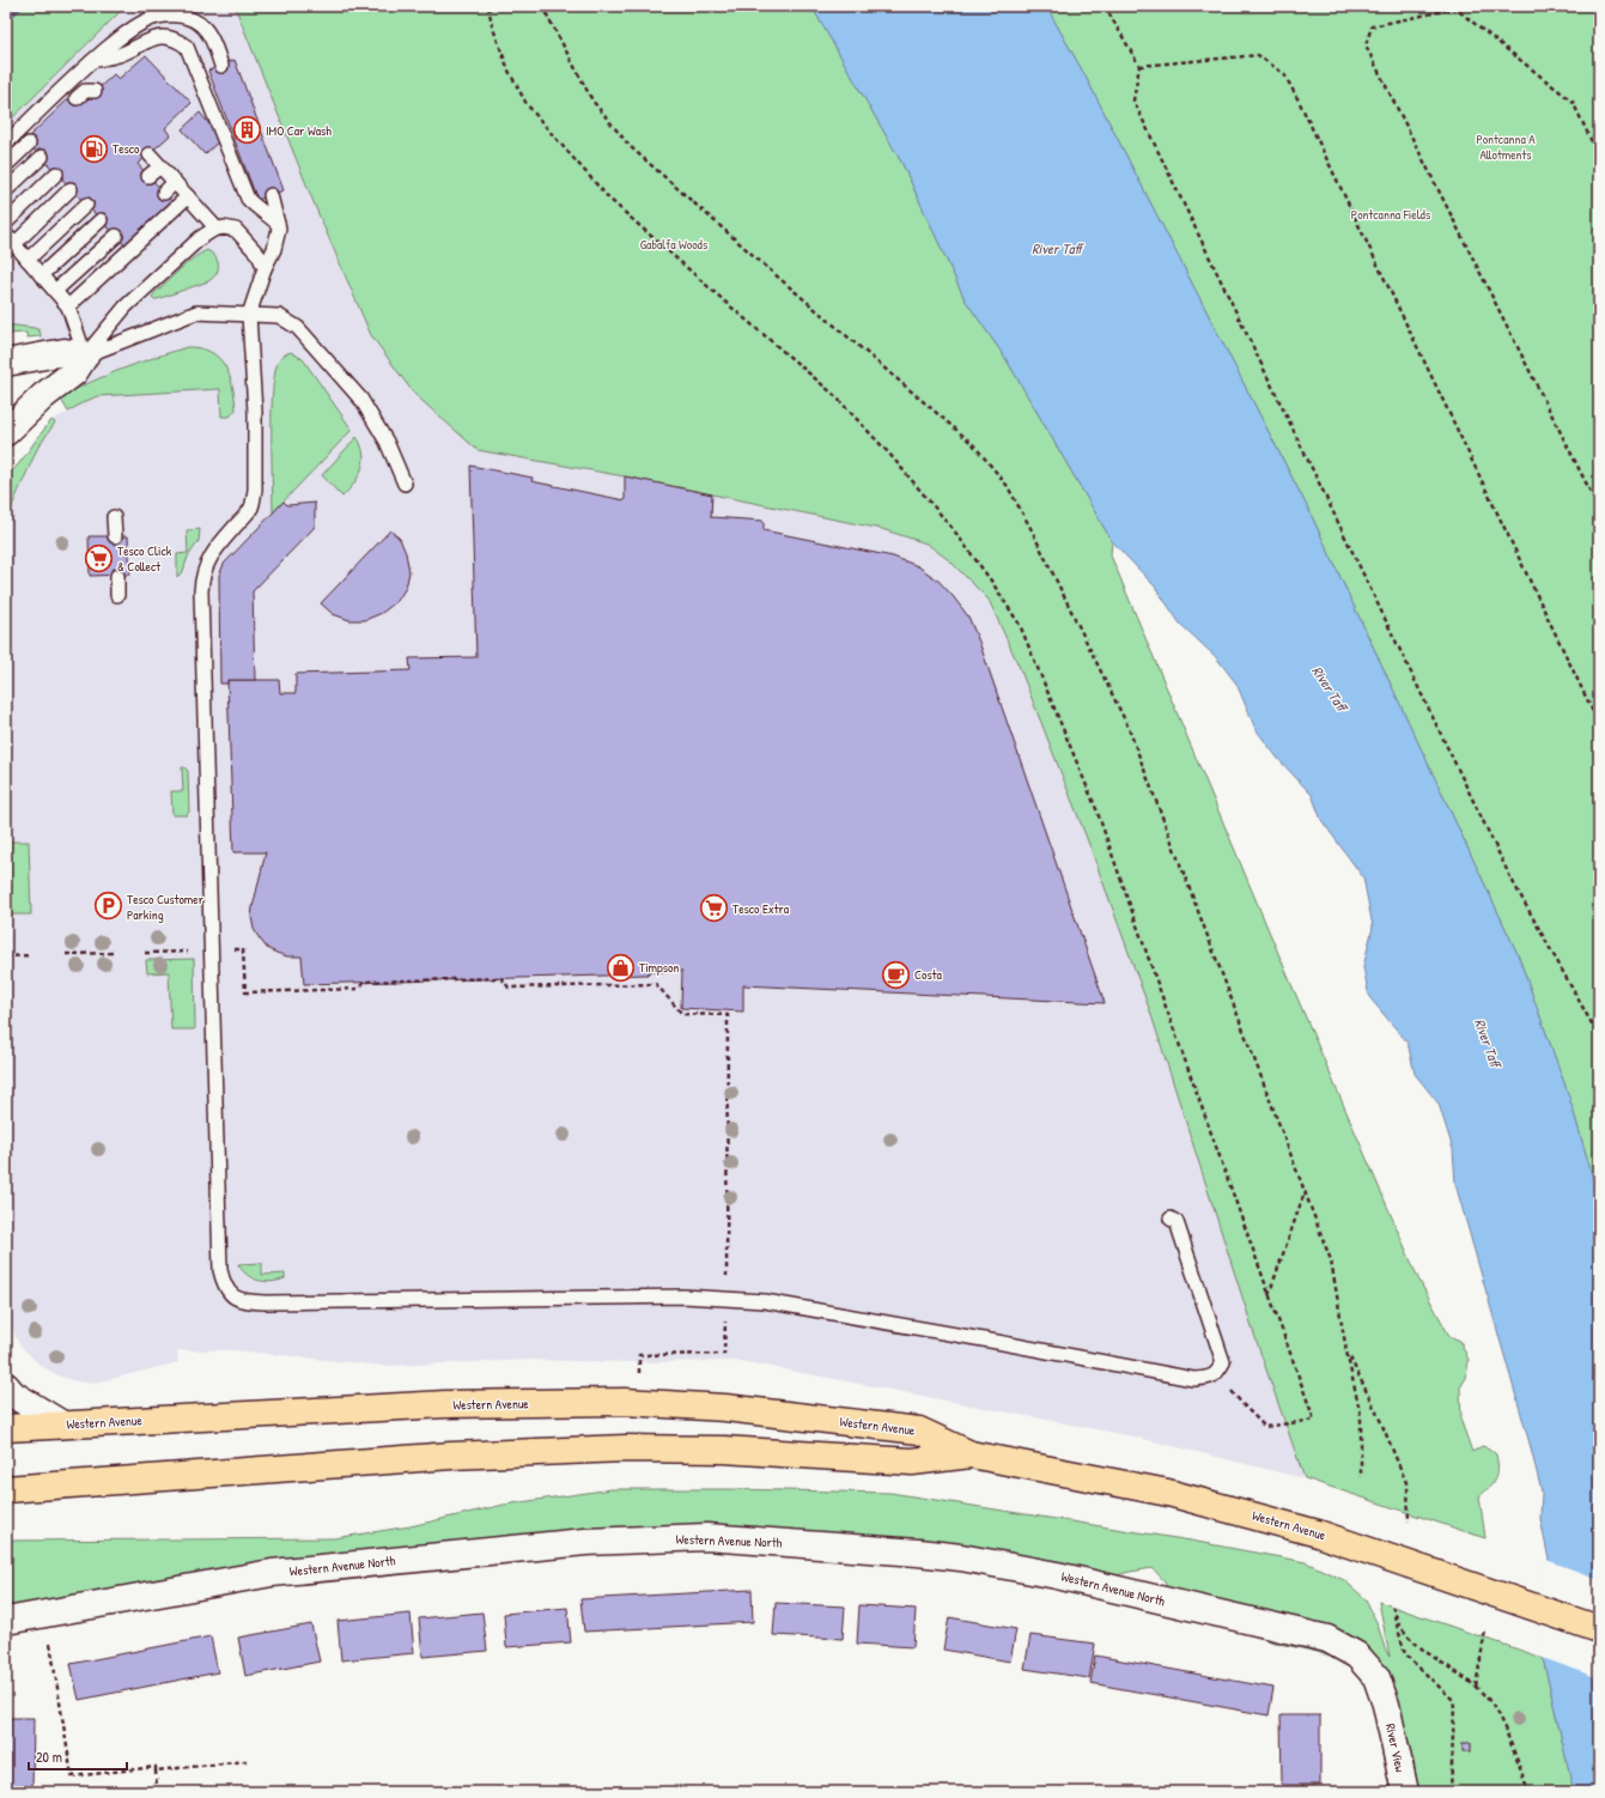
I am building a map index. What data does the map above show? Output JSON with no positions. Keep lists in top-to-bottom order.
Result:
{
  "streets": {
    "highway": ["Western Avenue"],
    "street": ["Western Avenue North", "River View"]
  },
  "crossings": [
    ["Western Avenue North", "River View"]
  ],
  "water": ["River Taff"],
  "parks": ["Pontcanna A Allotments", "Pontcanna Fields", "Gabalfa Woods"],
  "places": {
    "building": ["IMO Car Wash"],
    "fuel station": ["Tesco"],
    "supermarket": ["Tesco Click & Collect", "Tesco Extra"],
    "parking": ["Tesco Customer Parking"],
    "shop": ["Timpson"],
    "cafe": ["Costa"]
  },
  "scale_bar": "20 m"
}
